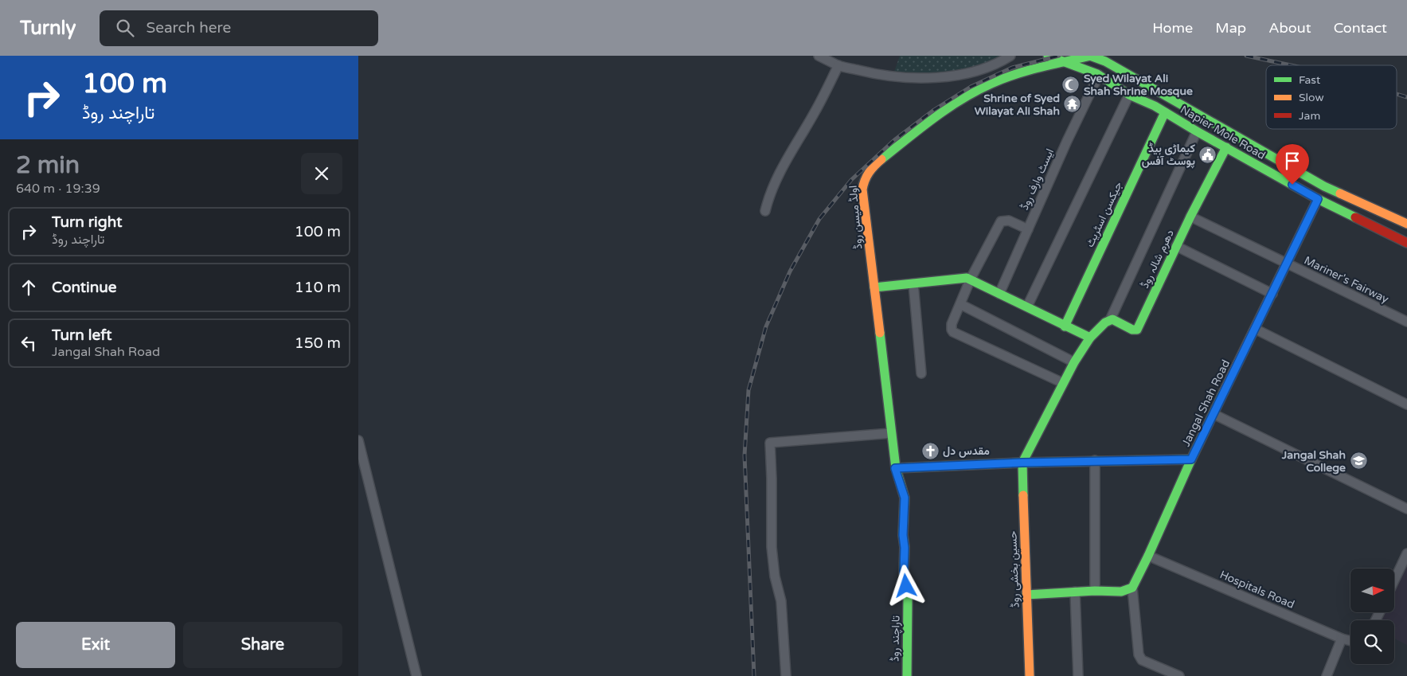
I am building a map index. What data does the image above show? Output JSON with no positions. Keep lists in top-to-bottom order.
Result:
{
  "streets": {
    "street": [
      "Napier Mole Road",
      "ایسٹ وارف روڈ",
      "جیکسن اسٹریٹ",
      "اولڈ میسن روڈ",
      "دھرم شالہ روڈ",
      "Mariner's Fairway",
      "Jangal Shah Road",
      "حسین بخشی روڈ",
      "Hospitals Road",
      "تاراچند روڈ"
    ]
  },
  "crossings": [
    ["Napier Mole Road", "ایسٹ وارف روڈ"],
    ["Napier Mole Road", "جیکسن اسٹریٹ"],
    ["Napier Mole Road", "اولڈ میسن روڈ"],
    ["Napier Mole Road", "دھرم شالہ روڈ"],
    ["Napier Mole Road", "Jangal Shah Road"],
    ["اولڈ میسن روڈ", "تاراچند روڈ"],
    ["دھرم شالہ روڈ", "Mariner's Fairway"],
    ["Mariner's Fairway", "Jangal Shah Road"],
    ["Jangal Shah Road", "Hospitals Road"]
  ],
  "places": {
    "mosque": ["Syed Wilayat Ali Shah Shrine Mosque"],
    "temple": ["Shrine of Syed Wilayat Ali Shah"],
    "public building": ["کیماڑی ہیڈ پوسٹ آفس"],
    "church": ["مقدس دل"],
    "school or university": ["Jangal Shah College"]
  },
  "legend": ["Fast", "Slow", "Jam"],
  "north": "right",
  "page": {
    "header": "Turnly",
    "search": "Search here",
    "nav": [
      "Home",
      "Map",
      "About",
      "Contact"
    ],
    "turn": ["100 m", "تاراچند روڈ"],
    "heading": ["2 min", "640 m · 19:39"],
    "list": [
      {
        "name": "Turn right",
        "note": "تاراچند روڈ",
        "value": "100 m"
      },
      {
        "name": "Continue",
        "value": "110 m"
      },
      {
        "name": "Turn left",
        "note": "Jangal Shah Road",
        "value": "150 m"
      }
    ],
    "buttons": ["Exit", "Share"]
  }
}
